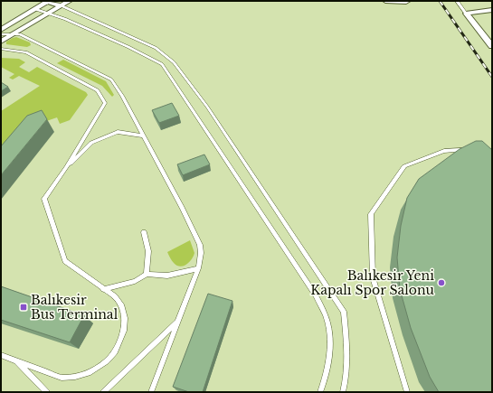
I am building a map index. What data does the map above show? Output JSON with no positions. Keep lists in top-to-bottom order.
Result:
{
  "places": {
    "other": ["Balıkesir Yeni Kapalı Spor Salonu"],
    "transit": ["Balıkesir Bus Terminal"]
  }
}
